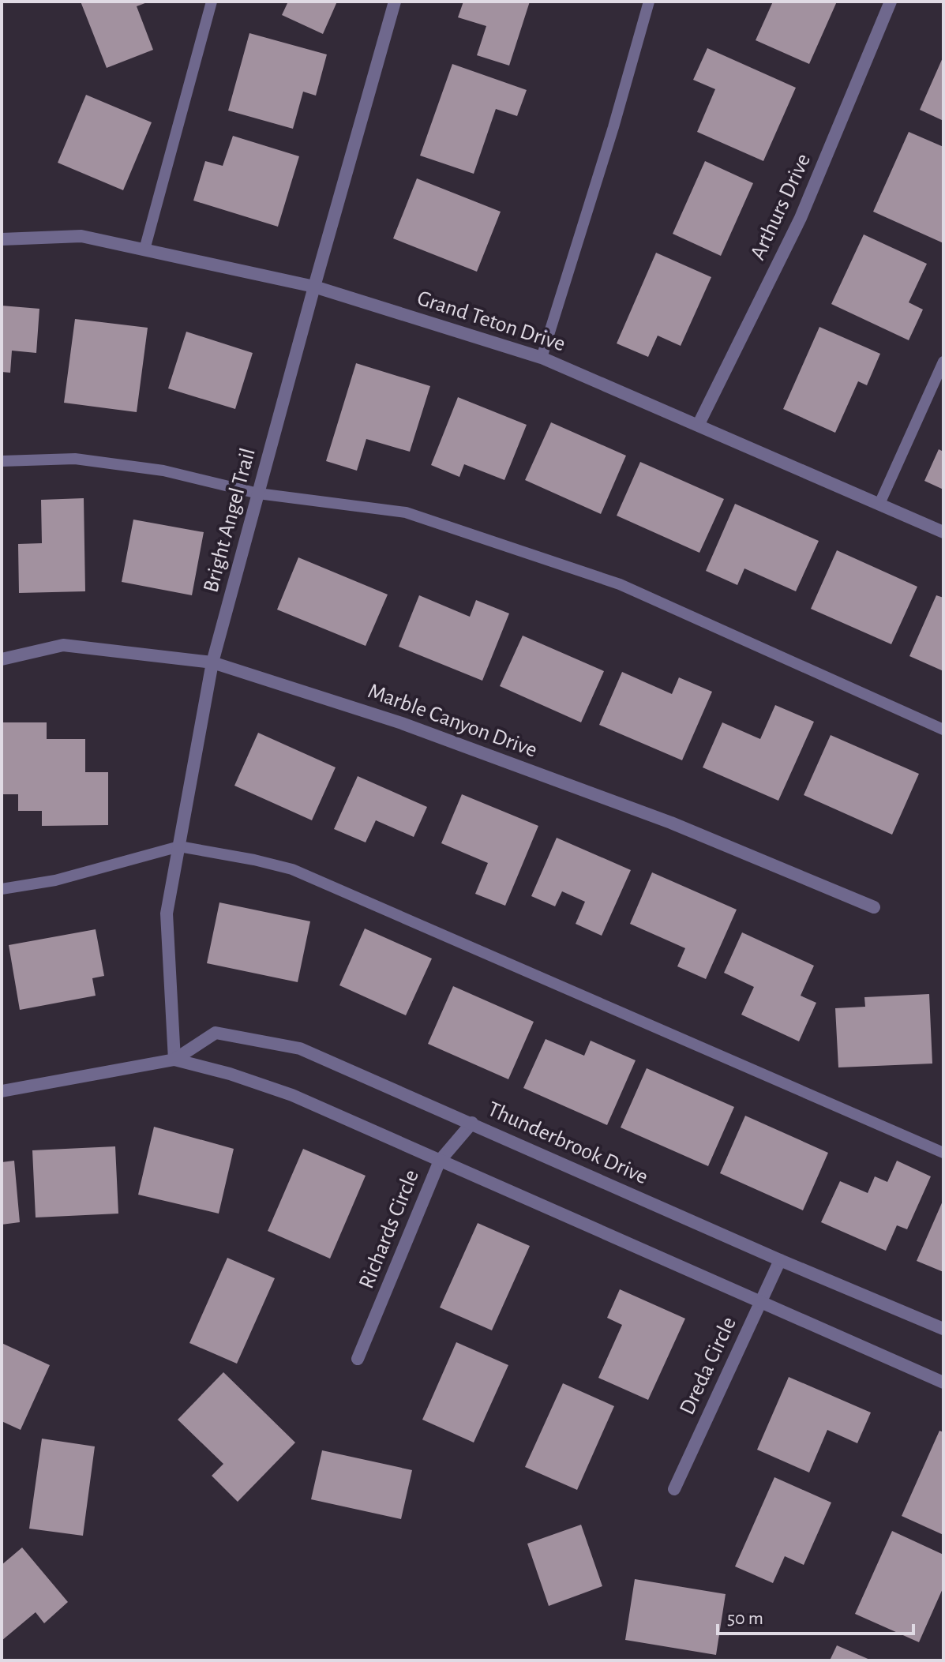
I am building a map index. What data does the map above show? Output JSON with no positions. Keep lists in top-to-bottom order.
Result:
{
  "streets": {
    "street": [
      "Arthurs Drive",
      "Grand Teton Drive",
      "Bright Angel Trail",
      "Marble Canyon Drive",
      "Thunderbrook Drive",
      "Richards Circle",
      "Dreda Circle"
    ]
  },
  "crossings": [
    ["Arthurs Drive", "Grand Teton Drive"],
    ["Grand Teton Drive", "Bright Angel Trail"],
    ["Bright Angel Trail", "Marble Canyon Drive"],
    ["Bright Angel Trail", "Thunderbrook Drive"],
    ["Thunderbrook Drive", "Richards Circle"],
    ["Thunderbrook Drive", "Dreda Circle"]
  ],
  "scale_bar": "50 m"
}
